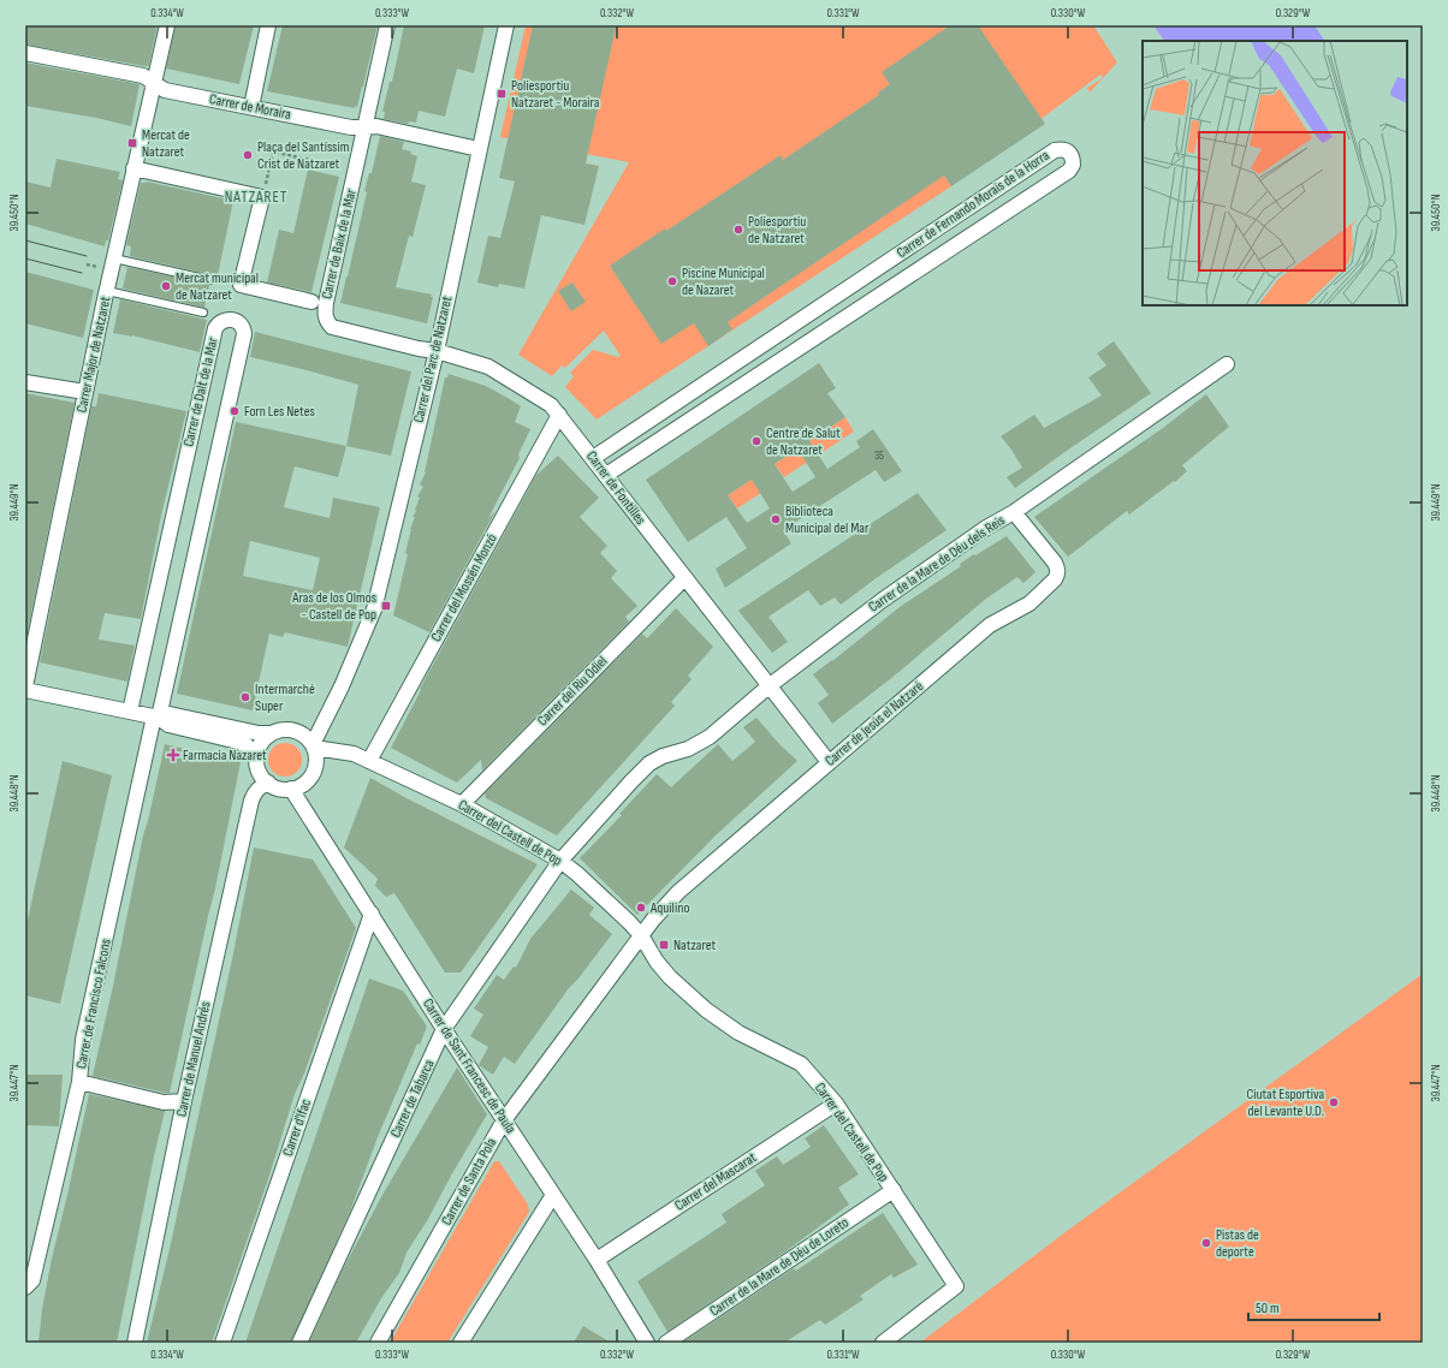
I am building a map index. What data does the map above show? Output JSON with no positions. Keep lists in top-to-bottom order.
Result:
{
  "streets": {
    "street": [
      "Carrer de Moraira",
      "Carrer de Fernando Morais de la Horra",
      "Carrer de Baix de la Mar",
      "Carrer Major de Natzaret",
      "Carrer del Parc de Natzaret",
      "Carrer de Dalt de la Mar",
      "Carrer de Fontilles",
      "Carrer de la Mare de Déu dels Reis",
      "Carrer del Mossén Monzó",
      "Carrer del Riu Odiel",
      "Carrer de Jesús el Natzaré",
      "Carrer del Castell de Pop",
      "Carrer de Francisco Falcons",
      "Carrer de Manuel Andrés",
      "Carrer de Sant Francesc de Paula",
      "Carrer de Tabarca",
      "Carrer d'Ifac",
      "Carrer de Santa Pola",
      "Carrer del Mascarat",
      "Carrer de la Mare de Déu de Loreto"
    ]
  },
  "crossings": [
    ["Carrer de Moraira", "Carrer de Baix de la Mar"],
    ["Carrer de Moraira", "Carrer Major de Natzaret"],
    ["Carrer de Moraira", "Carrer del Parc de Natzaret"],
    ["Carrer de Fernando Morais de la Horra", "Carrer de Fontilles"],
    ["Carrer de Baix de la Mar", "Carrer de Fontilles"],
    ["Carrer del Parc de Natzaret", "Carrer de Fontilles"],
    ["Carrer del Parc de Natzaret", "Carrer del Castell de Pop"],
    ["Carrer del Parc de Natzaret", "Carrer de Manuel Andrés"],
    ["Carrer del Parc de Natzaret", "Carrer de Sant Francesc de Paula"],
    ["Carrer de Dalt de la Mar", "Carrer de Francisco Falcons"],
    ["Carrer de Fontilles", "Carrer de la Mare de Déu dels Reis"],
    ["Carrer de Fontilles", "Carrer del Mossén Monzó"],
    ["Carrer de Fontilles", "Carrer del Riu Odiel"],
    ["Carrer de Fontilles", "Carrer de Jesús el Natzaré"],
    ["Carrer de la Mare de Déu dels Reis", "Carrer de Jesús el Natzaré"],
    ["Carrer de la Mare de Déu dels Reis", "Carrer de Tabarca"],
    ["Carrer del Mossén Monzó", "Carrer del Castell de Pop"],
    ["Carrer del Riu Odiel", "Carrer del Castell de Pop"],
    ["Carrer de Jesús el Natzaré", "Carrer del Castell de Pop"],
    ["Carrer de Jesús el Natzaré", "Carrer de Santa Pola"],
    ["Carrer del Castell de Pop", "Carrer de Manuel Andrés"],
    ["Carrer del Castell de Pop", "Carrer de Sant Francesc de Paula"],
    ["Carrer del Castell de Pop", "Carrer de Tabarca"],
    ["Carrer del Castell de Pop", "Carrer de Santa Pola"],
    ["Carrer del Castell de Pop", "Carrer del Mascarat"],
    ["Carrer del Castell de Pop", "Carrer de la Mare de Déu de Loreto"],
    ["Carrer de Manuel Andrés", "Carrer de Sant Francesc de Paula"],
    ["Carrer de Sant Francesc de Paula", "Carrer de Tabarca"],
    ["Carrer de Sant Francesc de Paula", "Carrer d'Ifac"],
    ["Carrer de Sant Francesc de Paula", "Carrer de Santa Pola"],
    ["Carrer de Sant Francesc de Paula", "Carrer del Mascarat"]
  ],
  "districts": ["NATZARET"],
  "places": {
    "transit": [
      "Poliesportiu Natzaret - Moraira",
      "Mercat de Natzaret",
      "Aras de los Olmos - Castell de Pop",
      "Natzaret"
    ],
    "other": [
      "Plaça del Santíssim Crist de Natzaret",
      "Poliesportiu de Natzaret",
      "Piscine Municipal de Nazaret",
      "Mercat municipal de Natzaret",
      "Forn Les Netes",
      "Centre de Salut de Natzaret",
      "Biblioteca Municipal del Mar",
      "Intermarché Super",
      "Aquilino",
      "Ciutat Esportiva del Levante U.D.",
      "Pistas de deporte"
    ],
    "health": ["Farmacia Nazaret"]
  },
  "house_numbers": ["35"],
  "scale_bar": "50 m",
  "coordinates": [
    "0.334°W",
    "0.333°W",
    "0.332°W",
    "0.331°W",
    "0.330°W",
    "0.329°W",
    "39.450°N",
    "39.449°N",
    "39.448°N",
    "39.447°N"
  ]
}
